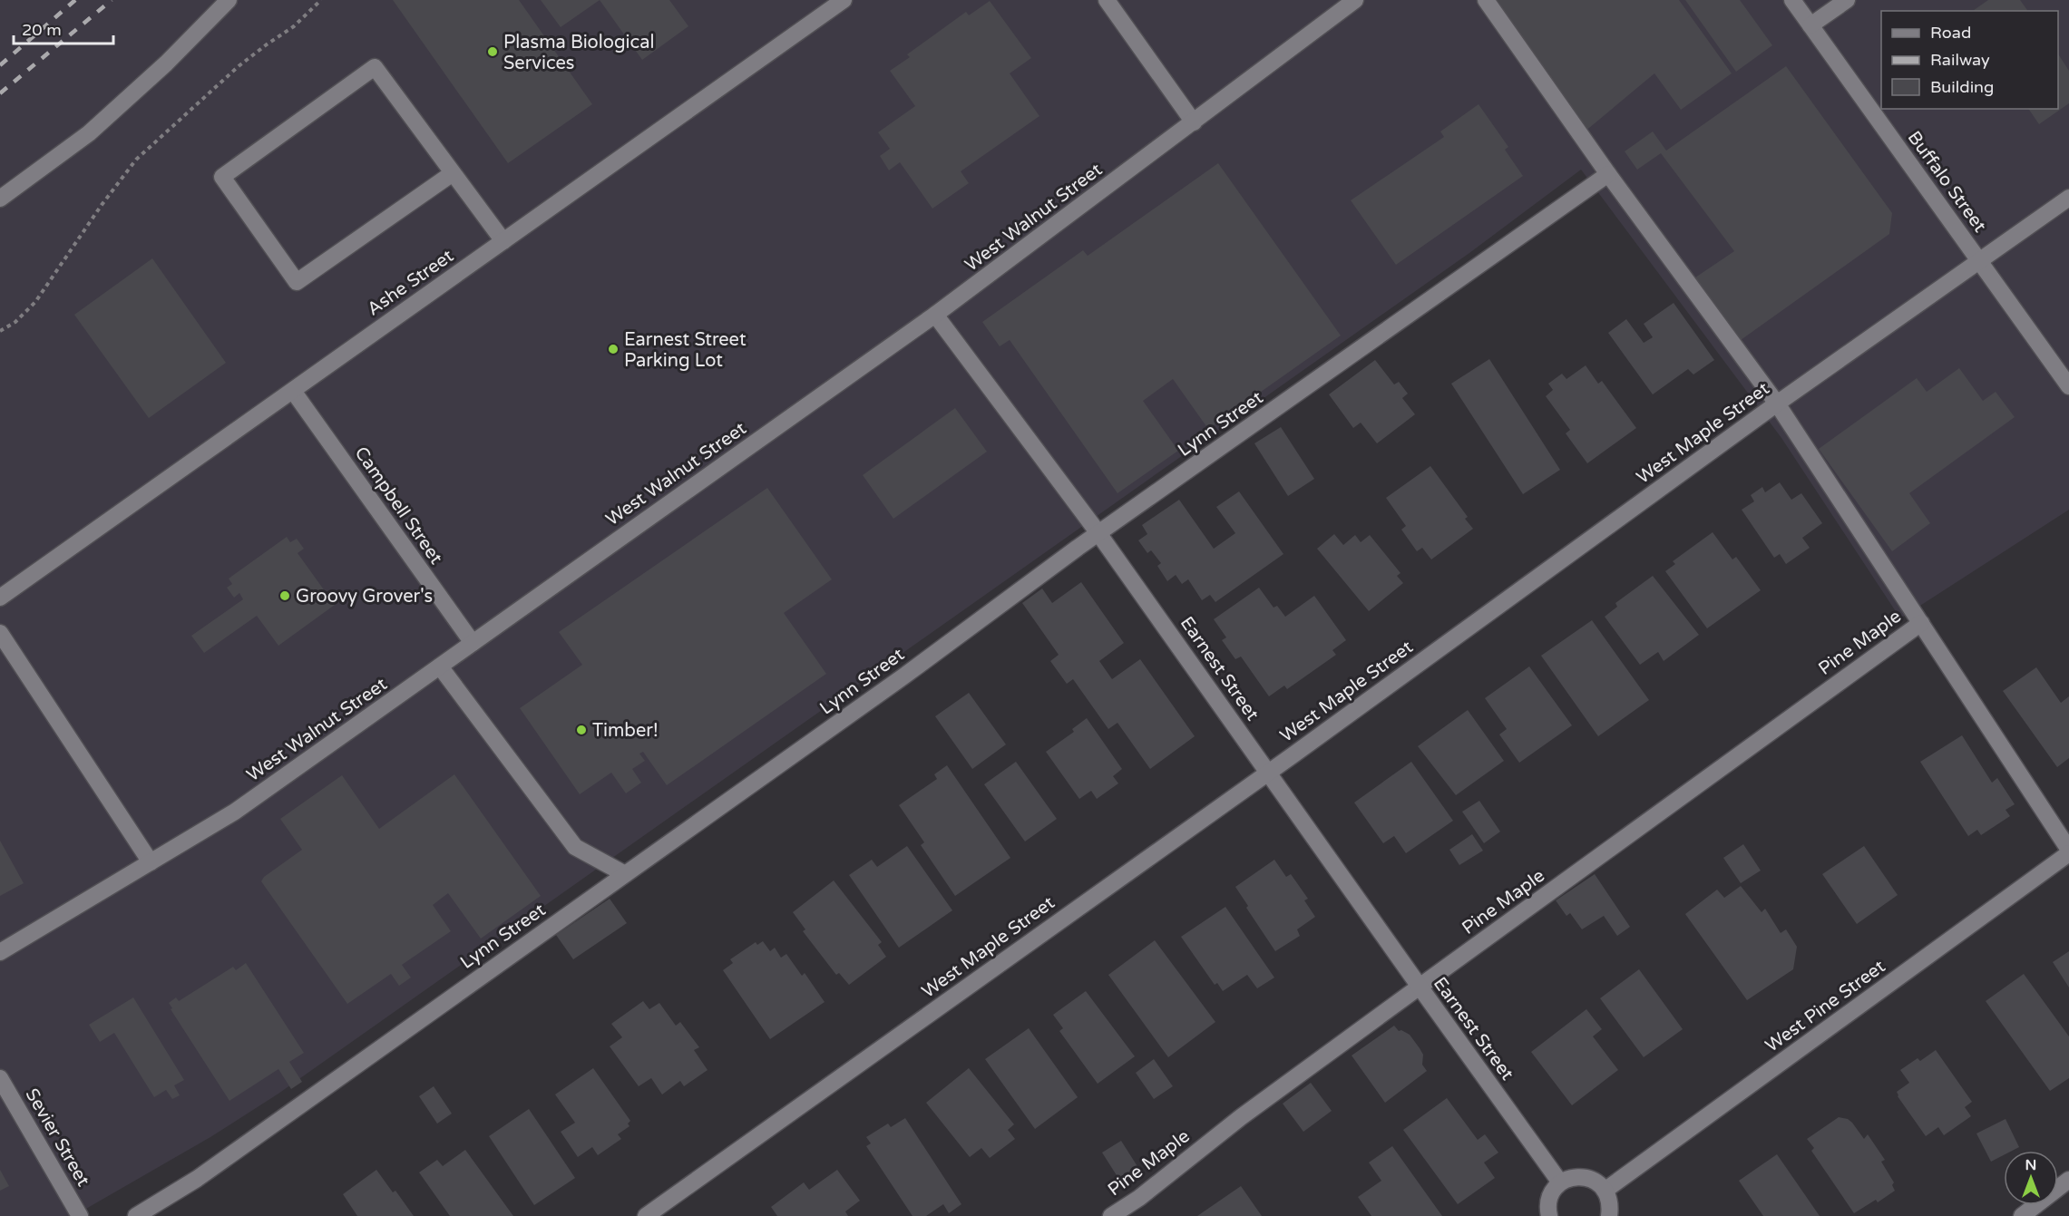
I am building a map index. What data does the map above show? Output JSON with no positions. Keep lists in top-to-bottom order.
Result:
{
  "streets": {
    "street": [
      "Buffalo Street",
      "West Walnut Street",
      "Ashe Street",
      "Lynn Street",
      "West Maple Street",
      "Campbell Street",
      "Pine Maple",
      "Earnest Street",
      "West Pine Street",
      "Sevier Street"
    ]
  },
  "crossings": [
    ["Buffalo Street", "West Maple Street"],
    ["West Walnut Street", "Campbell Street"],
    ["West Walnut Street", "Earnest Street"],
    ["Ashe Street", "Campbell Street"],
    ["Lynn Street", "Earnest Street"],
    ["West Maple Street", "Earnest Street"],
    ["Pine Maple", "Earnest Street"]
  ],
  "places": [
    "Plasma Biological Services",
    "Earnest Street Parking Lot",
    "Groovy Grover's",
    "Timber!"
  ],
  "legend": ["Road", "Railway", "Building"],
  "scale_bar": "20 m",
  "north": "top"
}
